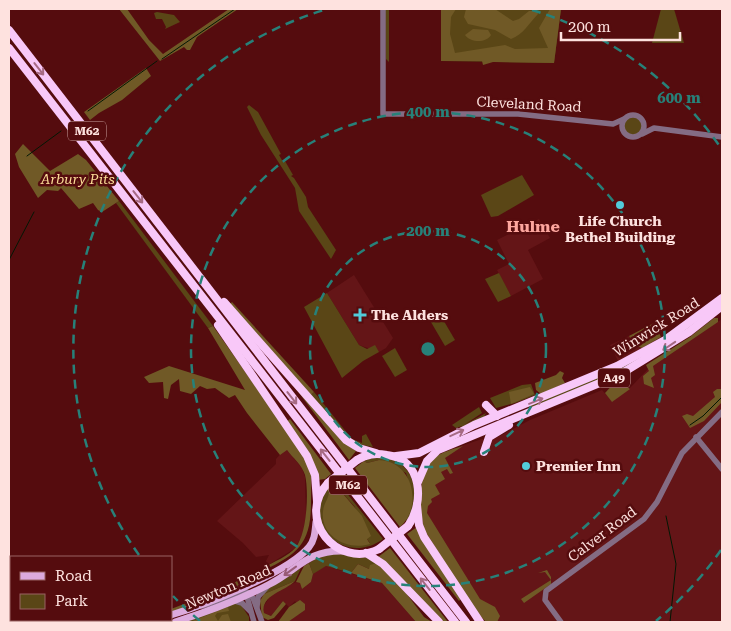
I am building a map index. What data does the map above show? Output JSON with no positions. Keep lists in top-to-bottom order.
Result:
{
  "streets": {
    "highway": ["M62", "Winwick Road", "A49"],
    "main road": ["Newton Road"],
    "street": ["Cleveland Road", "Calver Road"]
  },
  "crossings": [
    ["Winwick Road", "A49"],
    ["Winwick Road", "Newton Road"],
    ["A49", "Newton Road"]
  ],
  "districts": ["Hulme"],
  "parks": ["Arbury Pits"],
  "places": {
    "other": ["Life Church Bethel Building", "Premier Inn"],
    "health": ["The Alders"]
  },
  "legend": ["Road", "Park"],
  "scale_bar": "200 m",
  "rings": ["600 m", "400 m", "200 m"]
}
